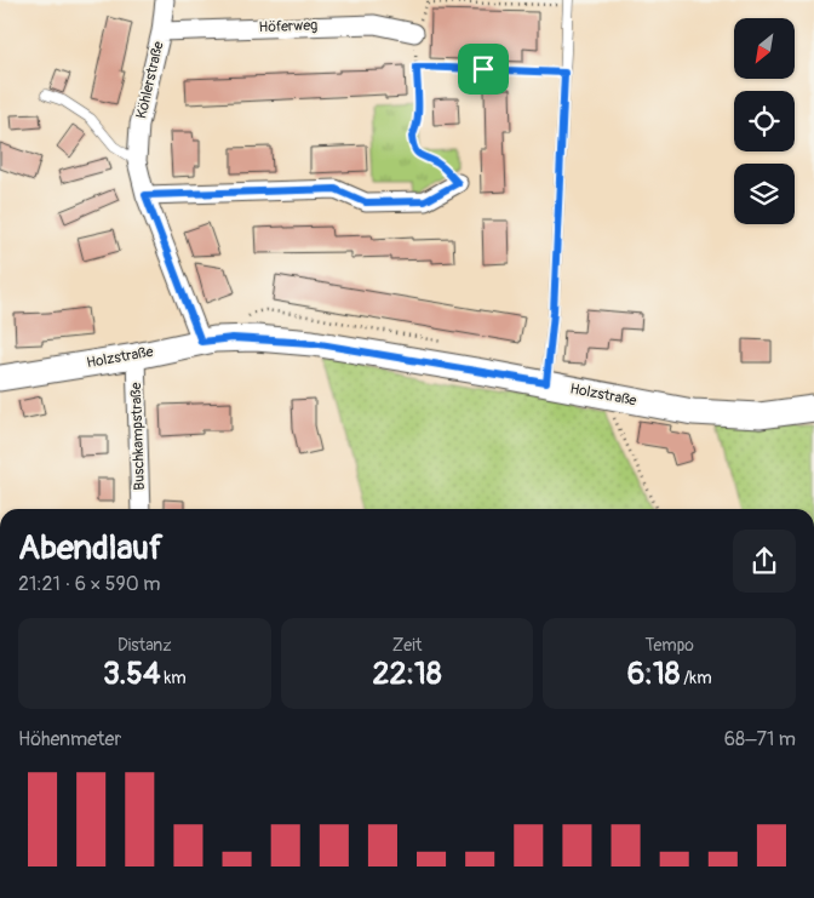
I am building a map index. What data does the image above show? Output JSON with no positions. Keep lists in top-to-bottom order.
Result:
{
  "streets": {
    "street": [
      "Höferweg",
      "Köhlerstraße",
      "Holzstraße",
      "Buschkampstraße"
    ]
  },
  "crossings": [
    ["Höferweg", "Köhlerstraße"],
    ["Köhlerstraße", "Holzstraße"],
    ["Holzstraße", "Buschkampstraße"]
  ],
  "north": "bottom left",
  "page": {
    "heading": ["Abendlauf", "21:21 · 6 × 590 m"],
    "stats": [
      ["Distanz", "3.54 km"],
      ["Zeit", "22:18"],
      ["Tempo", "6:18 /km"]
    ],
    "chart": ["Höhenmeter", "68–71 m"]
  }
}
